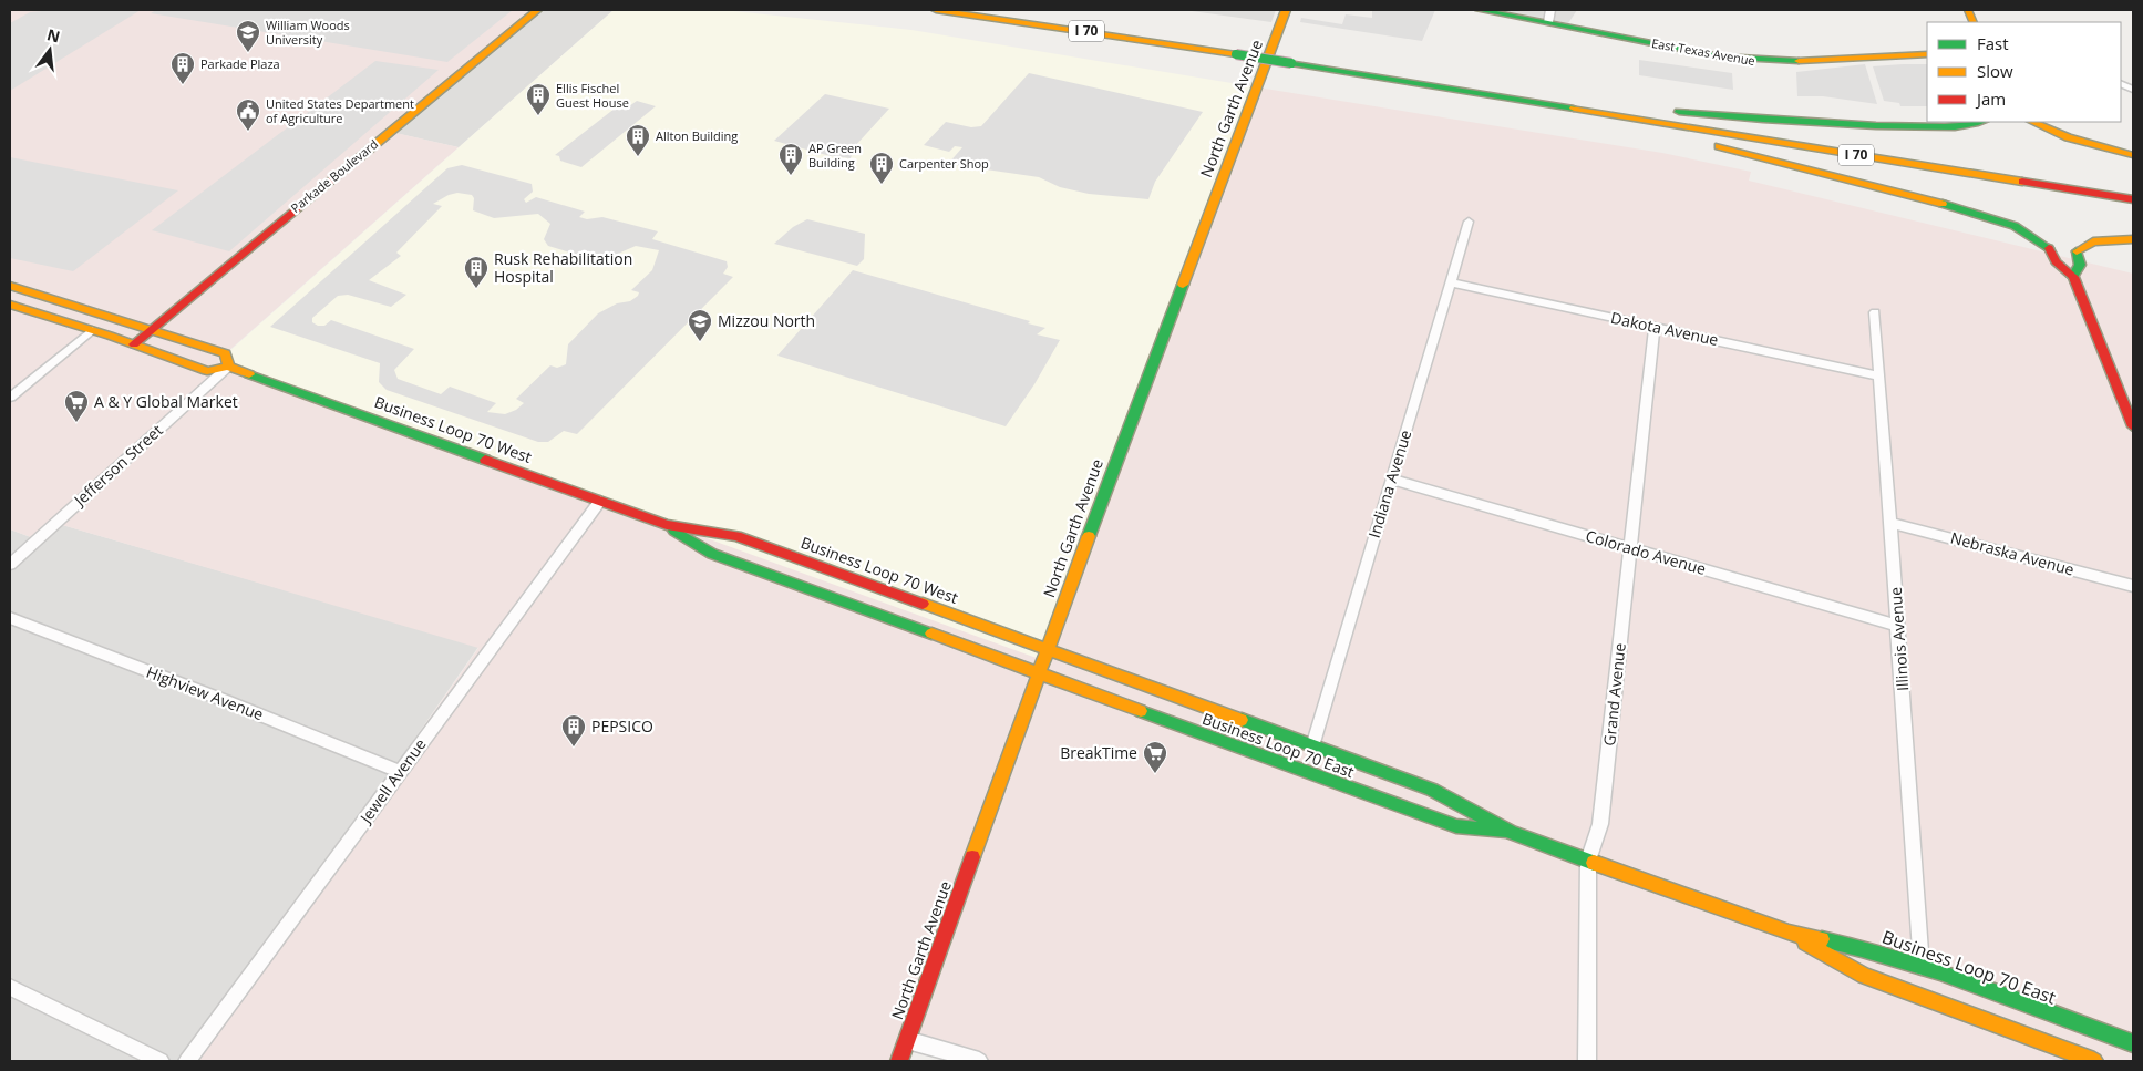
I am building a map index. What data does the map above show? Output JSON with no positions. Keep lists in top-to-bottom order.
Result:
{
  "streets": {
    "main road": [
      "I 70",
      "East Texas Avenue",
      "North Garth Avenue",
      "Parkade Boulevard",
      "Business Loop 70 West",
      "Business Loop 70 East"
    ],
    "street": [
      "Dakota Avenue",
      "Jefferson Street",
      "Indiana Avenue",
      "Colorado Avenue",
      "Nebraska Avenue",
      "Illinois Avenue",
      "Highview Avenue",
      "Grand Avenue",
      "Jewell Avenue"
    ]
  },
  "crossings": [
    ["North Garth Avenue", "Business Loop 70 West"],
    ["North Garth Avenue", "Business Loop 70 East"],
    ["Parkade Boulevard", "Business Loop 70 West"],
    ["Dakota Avenue", "Indiana Avenue"],
    ["Dakota Avenue", "Illinois Avenue"],
    ["Dakota Avenue", "Grand Avenue"],
    ["Business Loop 70 West", "Jefferson Street"],
    ["Business Loop 70 West", "Business Loop 70 East"],
    ["Business Loop 70 West", "Jewell Avenue"],
    ["Indiana Avenue", "Colorado Avenue"],
    ["Indiana Avenue", "Business Loop 70 East"],
    ["Colorado Avenue", "Illinois Avenue"],
    ["Colorado Avenue", "Grand Avenue"],
    ["Nebraska Avenue", "Illinois Avenue"],
    ["Illinois Avenue", "Business Loop 70 East"],
    ["Highview Avenue", "Jewell Avenue"],
    ["Grand Avenue", "Business Loop 70 East"]
  ],
  "places": {
    "school or university": ["William Woods University", "Mizzou North"],
    "building": [
      "Parkade Plaza",
      "Ellis Fischel Guest House",
      "Allton Building",
      "AP Green Building",
      "Carpenter Shop",
      "Rusk Rehabilitation Hospital",
      "PEPSICO"
    ],
    "public building": ["United States Department of Agriculture"],
    "supermarket": ["A & Y Global Market", "BreakTime"]
  },
  "legend": ["Fast", "Slow", "Jam"],
  "north": "top"
}
